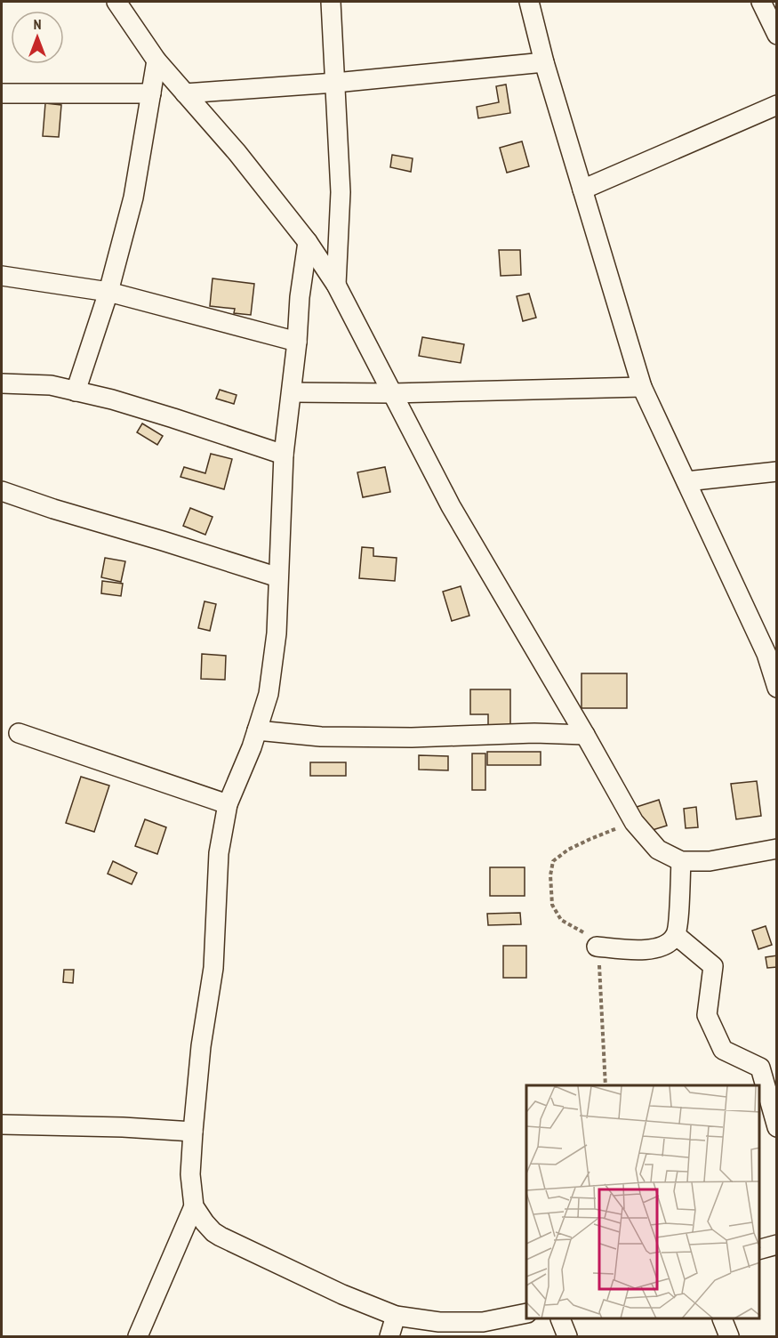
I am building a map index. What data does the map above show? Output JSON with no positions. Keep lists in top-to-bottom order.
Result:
{
  "north": "top"
}
